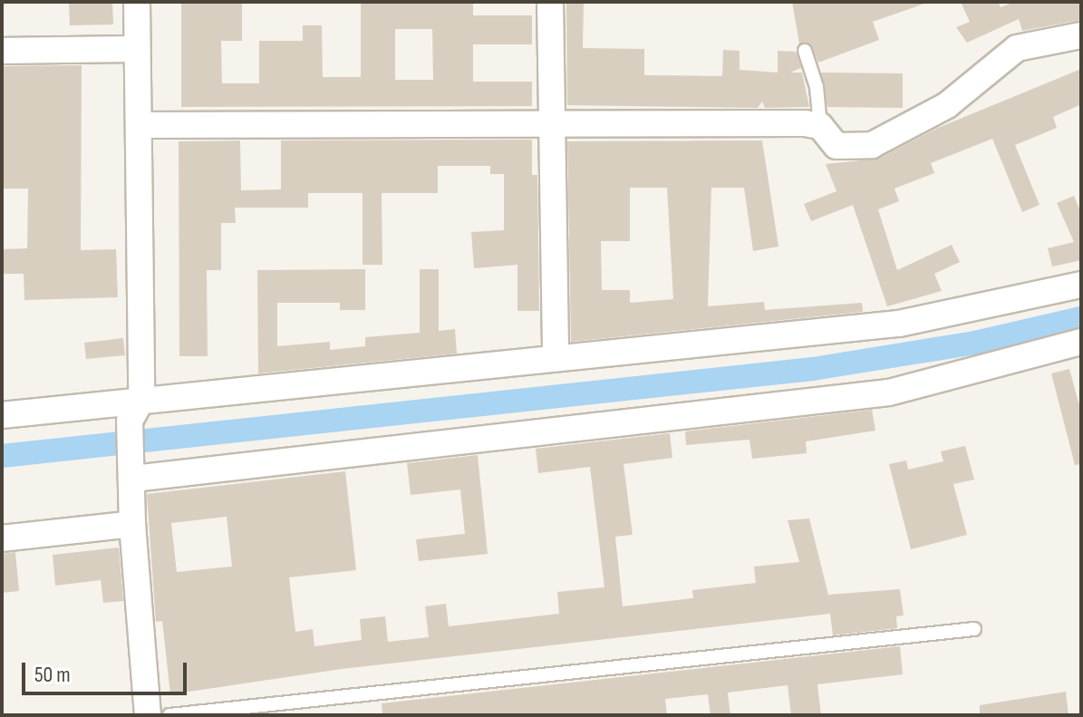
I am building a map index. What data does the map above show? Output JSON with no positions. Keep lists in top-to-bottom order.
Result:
{
  "scale_bar": "50 m"
}
